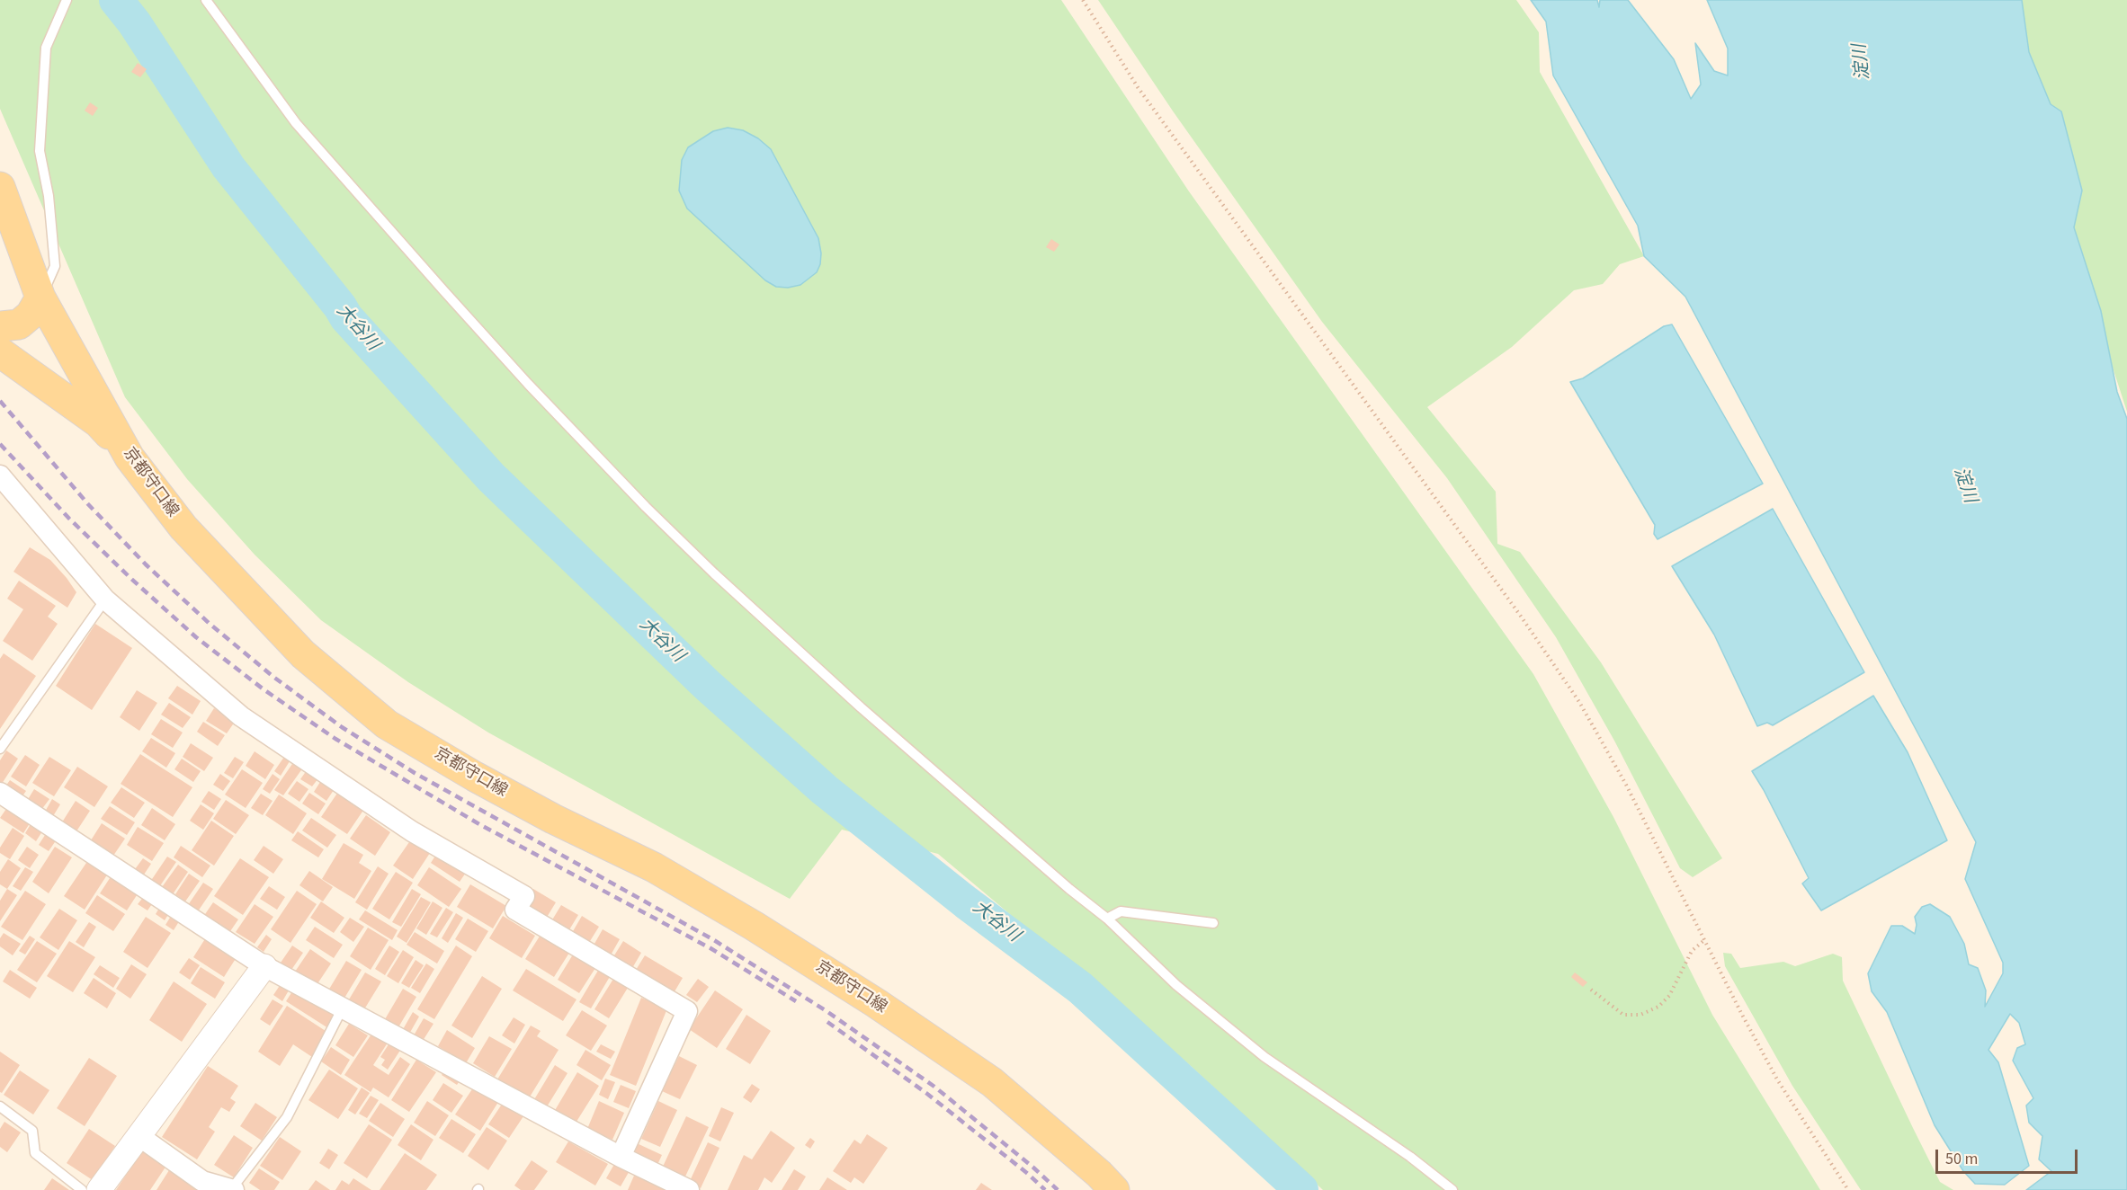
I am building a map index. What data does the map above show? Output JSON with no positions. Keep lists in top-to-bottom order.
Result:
{
  "streets": {
    "main road": ["京都守口線"]
  },
  "water": ["淀川", "大谷川"],
  "scale_bar": "50 m"
}
